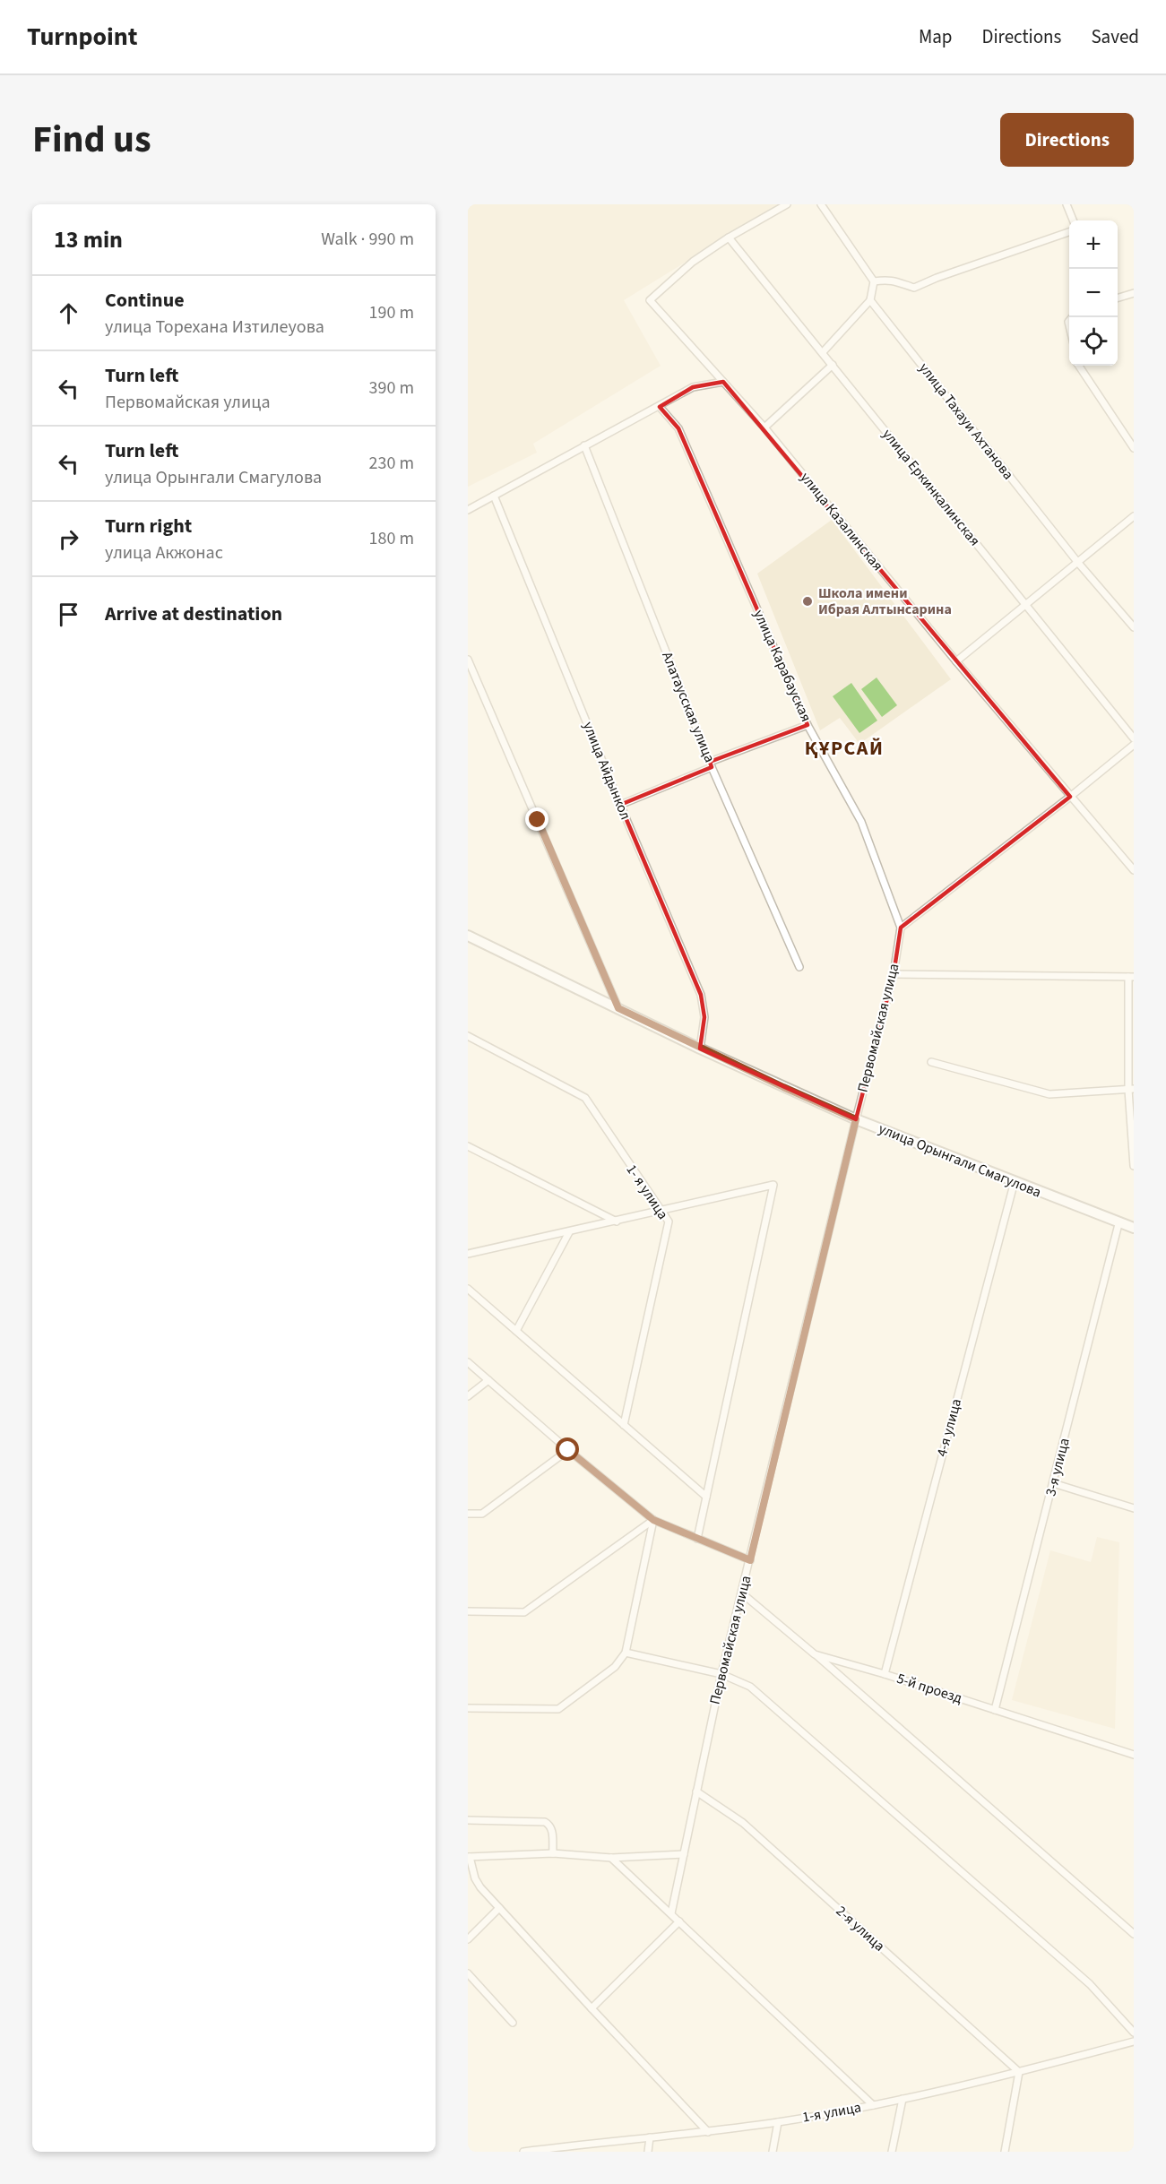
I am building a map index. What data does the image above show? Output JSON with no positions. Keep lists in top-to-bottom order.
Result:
{
  "streets": {
    "main road": ["улица Орынгали Смагулова"],
    "street": [
      "улица Тахауи Ахтанова",
      "улица Еркинкалинская",
      "улица Казалинская",
      "улица Карабауская",
      "Алатаусская улица",
      "улица Айдынкол",
      "Первомайская улица",
      "1- я улица",
      "4-я улица",
      "3-я улица",
      "5-й проезд",
      "2-я улица",
      "1-я улица"
    ]
  },
  "crossings": [
    ["улица Еркинкалинская", "улица Казалинская"],
    ["улица Карабауская", "Первомайская улица"],
    ["улица Айдынкол", "улица Орынгали Смагулова"],
    ["Первомайская улица", "улица Орынгали Смагулова"],
    ["Первомайская улица", "5-й проезд"],
    ["Первомайская улица", "2-я улица"],
    ["улица Орынгали Смагулова", "4-я улица"],
    ["улица Орынгали Смагулова", "3-я улица"],
    ["4-я улица", "5-й проезд"],
    ["3-я улица", "5-й проезд"],
    ["2-я улица", "1-я улица"]
  ],
  "districts": ["ҚҰРСАЙ"],
  "places": ["Школа имени Ибрая Алтынсарина"],
  "page": {
    "header": "Turnpoint",
    "nav": ["Map", "Directions", "Saved"],
    "title": "Find us",
    "buttons": "Directions",
    "heading": ["13 min", "Walk · 990 m"],
    "map_buttons": ["+", "−"],
    "list": [
      ["Continue", "улица Торехана Изтилеуова", "190 m"],
      ["Turn left", "Первомайская улица", "390 m"],
      ["Turn left", "улица Орынгали Смагулова", "230 m"],
      ["Turn right", "улица Акжонас", "180 m"],
      "Arrive at destination"
    ]
  }
}
